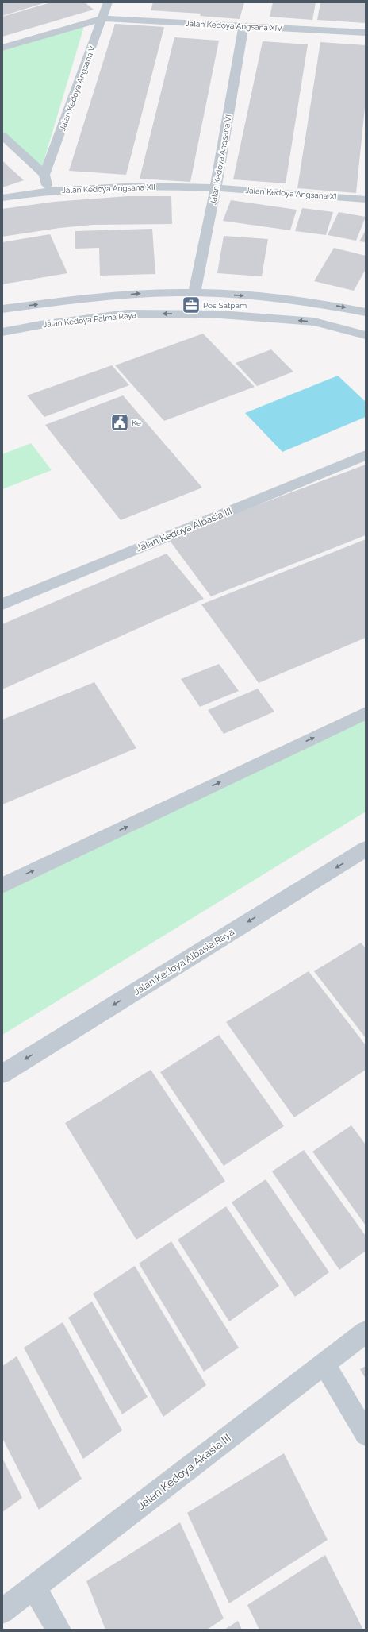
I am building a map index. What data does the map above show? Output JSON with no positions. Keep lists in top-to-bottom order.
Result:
{
  "streets": {
    "street": [
      "Jalan Kedoya Angsana XIV",
      "Jalan Kedoya Angsana V",
      "Jalan Kedoya Angsana VI",
      "Jalan Kedoya Angsana XII",
      "Jalan Kedoya Angsana XI",
      "Jalan Kedoya Palma Raya",
      "Jalan Kedoya Albasia III",
      "Jalan Kedoya Albasia Raya",
      "Jalan Kedoya Akasia III"
    ]
  },
  "crossings": [
    ["Jalan Kedoya Angsana XIV", "Jalan Kedoya Angsana V"],
    ["Jalan Kedoya Angsana XIV", "Jalan Kedoya Angsana VI"],
    ["Jalan Kedoya Angsana VI", "Jalan Kedoya Angsana XII"],
    ["Jalan Kedoya Angsana VI", "Jalan Kedoya Angsana XI"],
    ["Jalan Kedoya Angsana VI", "Jalan Kedoya Palma Raya"],
    ["Jalan Kedoya Angsana XII", "Jalan Kedoya Angsana XI"]
  ],
  "places": {
    "office": ["Pos Satpam"],
    "public building": ["Ke"]
  }
}
